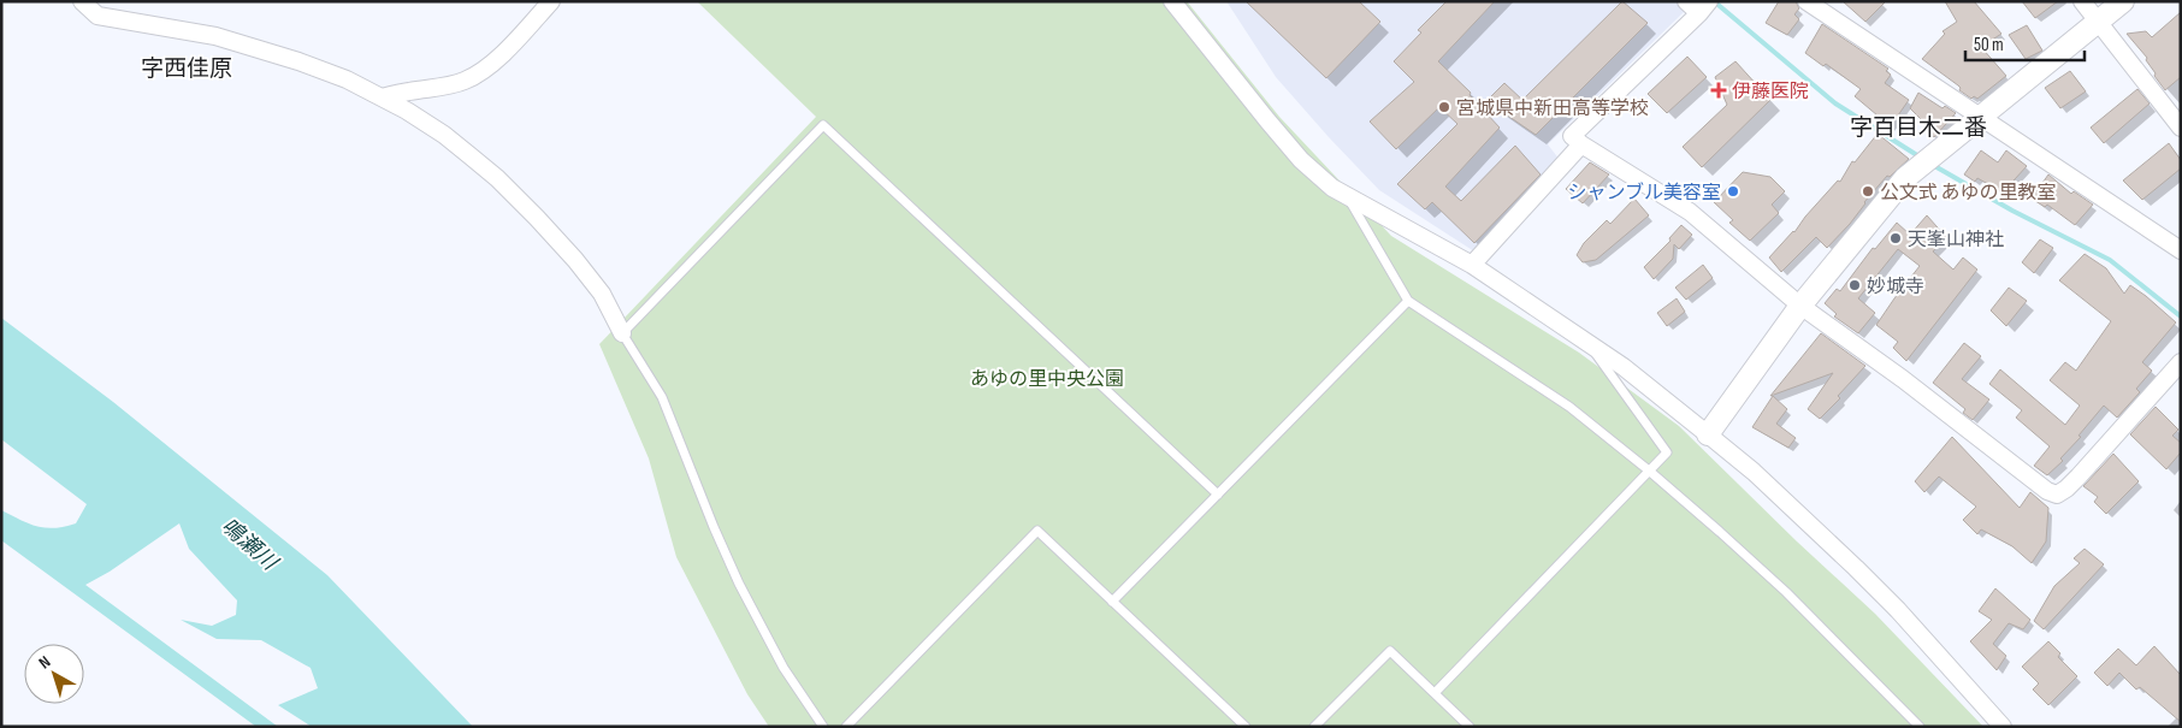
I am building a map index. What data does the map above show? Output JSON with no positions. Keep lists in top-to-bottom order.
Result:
{
  "districts": ["字西佳原", "字百目木二番"],
  "water": ["鳴瀬川"],
  "parks": ["あゆの里中央公園"],
  "places": {
    "health": ["伊藤医院"],
    "other": [
      "宮城県中新田高等学校",
      "シャンブル美容室",
      "公文式 あゆの里教室",
      "天峯山神社",
      "妙城寺"
    ]
  },
  "scale_bar": "50 m",
  "north": "top left"
}
